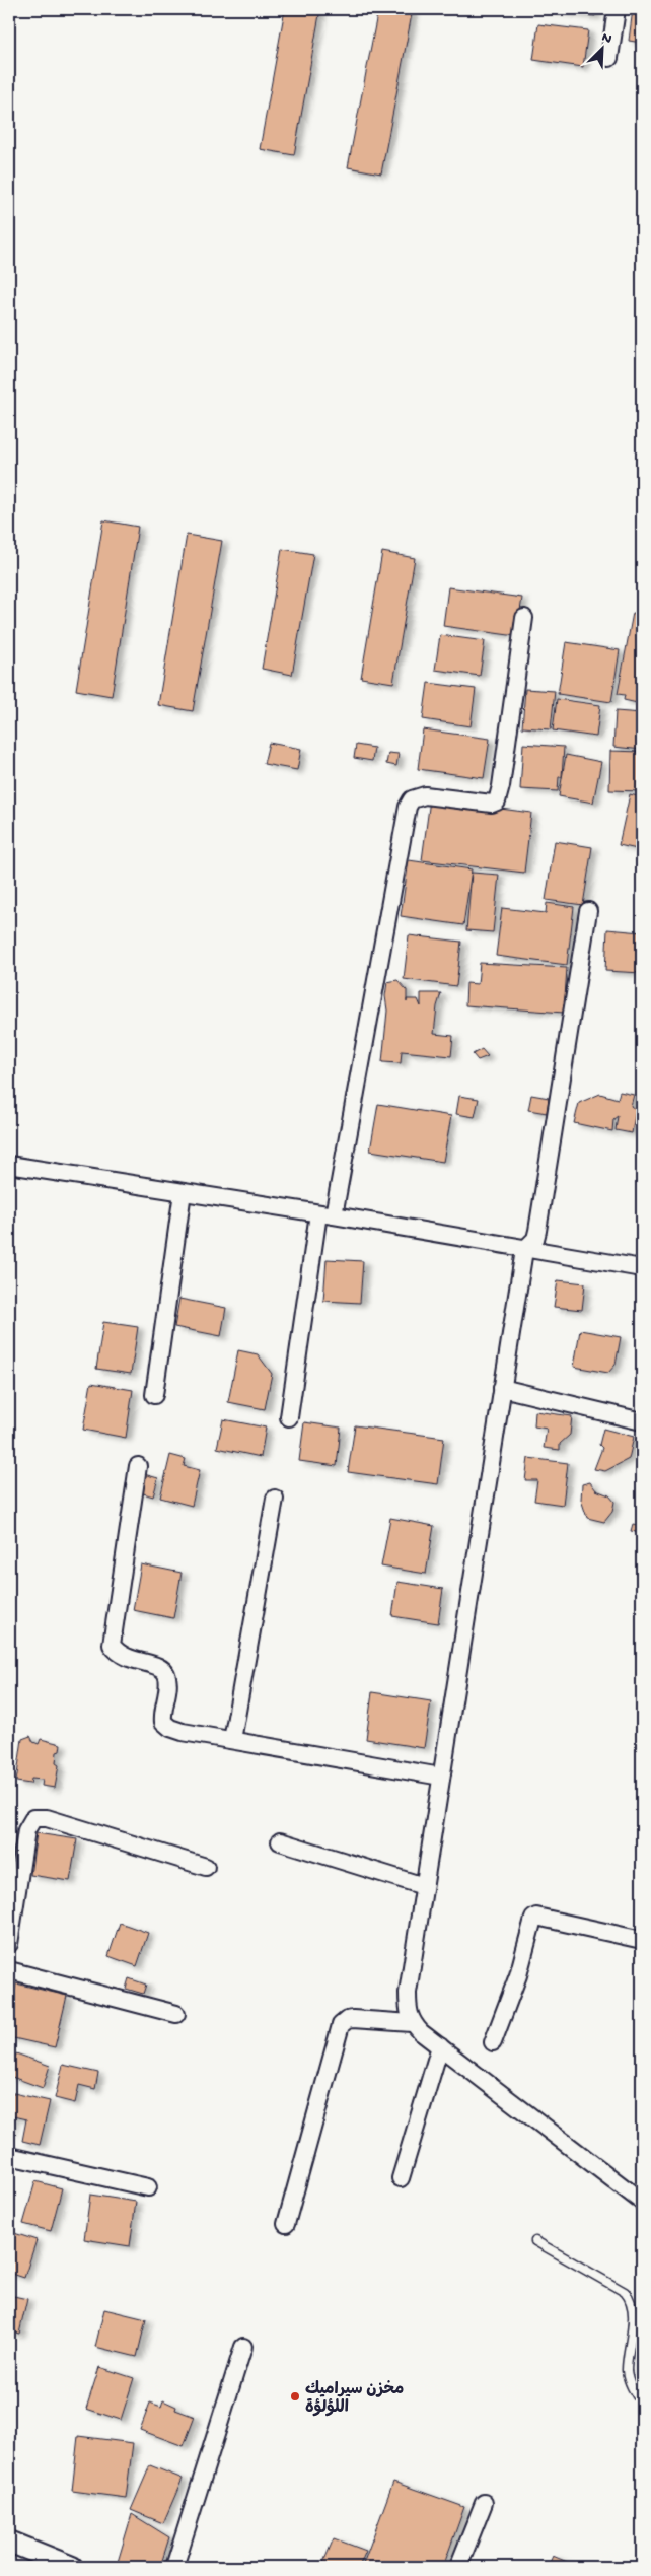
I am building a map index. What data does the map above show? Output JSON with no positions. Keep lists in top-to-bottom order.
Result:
{
  "places": ["مخزن سيراميك اللؤلؤة"],
  "north": "top right"
}
